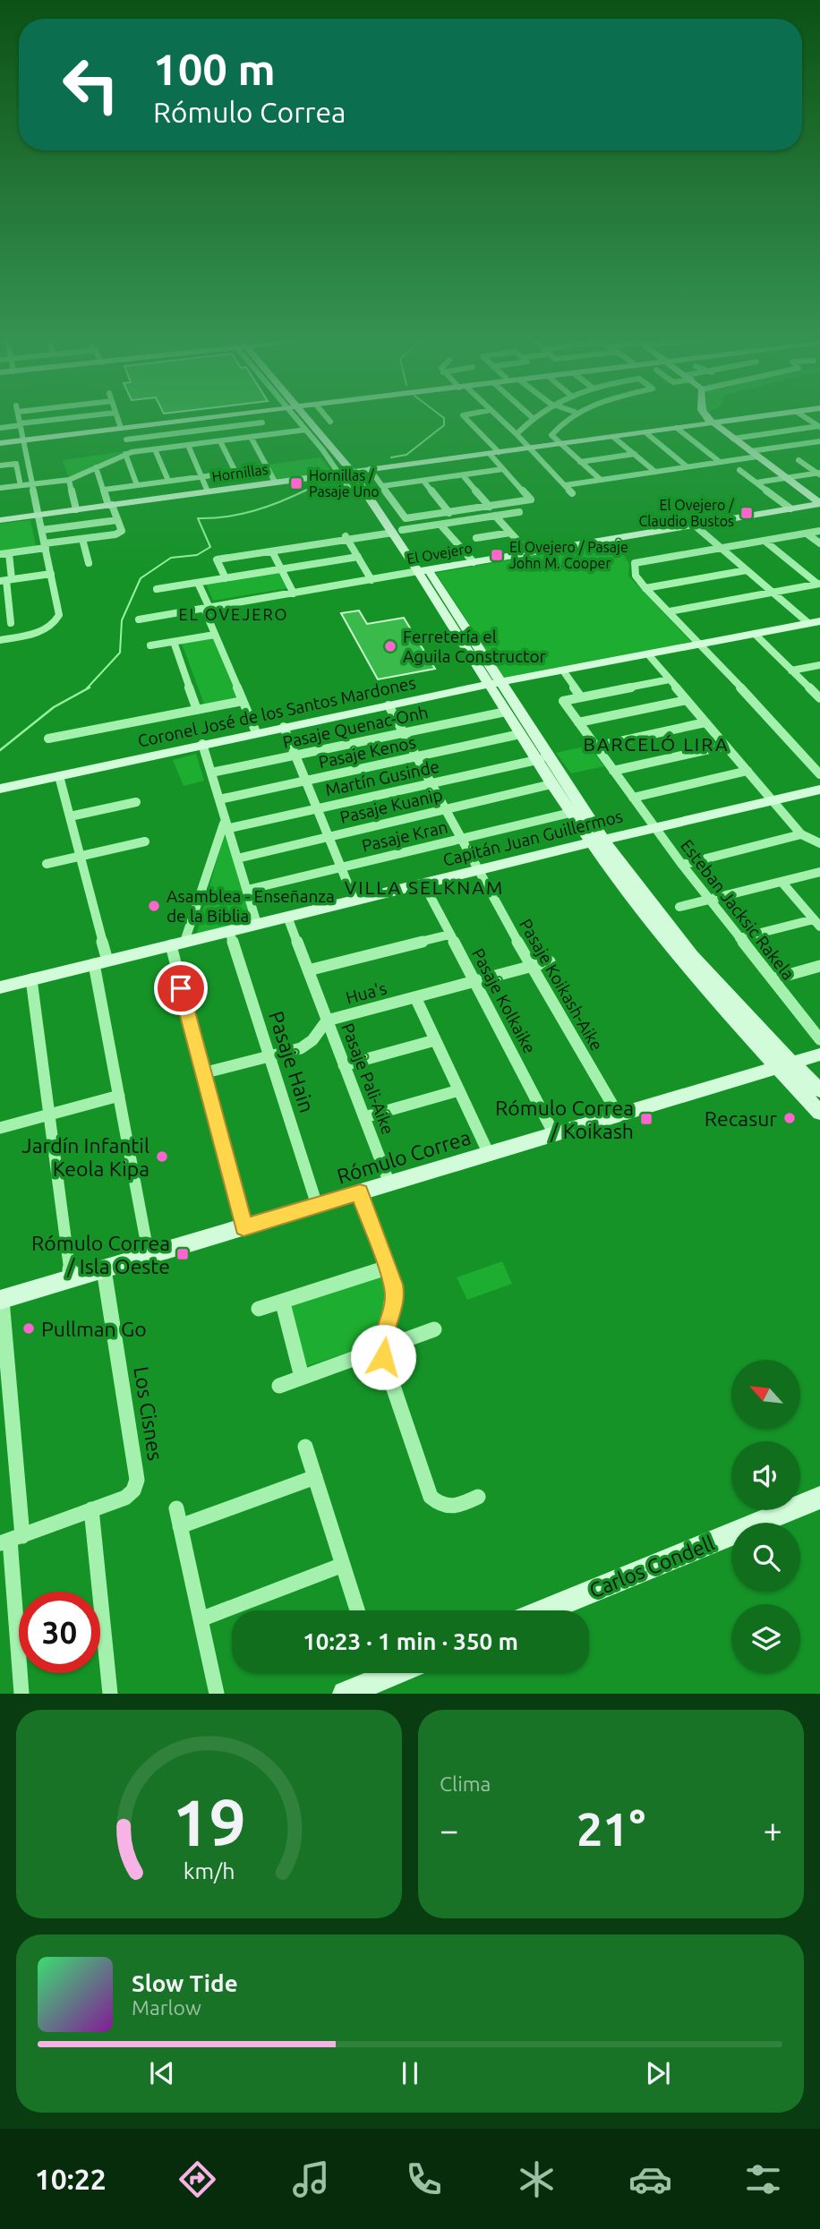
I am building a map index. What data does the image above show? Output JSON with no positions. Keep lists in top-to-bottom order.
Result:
{
  "streets": {
    "street": [
      "Hornillas",
      "El Ovejero",
      "Coronel José de los Santos Mardones",
      "Pasaje Quenac-Onh",
      "Pasaje Kenos",
      "Martín Gusinde",
      "Pasaje Kuanip",
      "Pasaje Kran",
      "Capitán Juan Guillermos",
      "Esteban Jacksic Rakela",
      "Pasaje Koikash-Aike",
      "Hua's",
      "Pasaje Kolkaike",
      "Pasaje Hain",
      "Pasaje Pali-Aike",
      "Rómulo Correa",
      "Los Cisnes",
      "Carlos Condell"
    ]
  },
  "crossings": [
    ["Coronel José de los Santos Mardones", "Pasaje Koikash-Aike"],
    ["Pasaje Quenac-Onh", "Pasaje Koikash-Aike"],
    ["Pasaje Kenos", "Pasaje Koikash-Aike"],
    ["Martín Gusinde", "Pasaje Koikash-Aike"],
    ["Pasaje Kuanip", "Pasaje Koikash-Aike"],
    ["Pasaje Kran", "Pasaje Koikash-Aike"],
    ["Capitán Juan Guillermos", "Esteban Jacksic Rakela"],
    ["Capitán Juan Guillermos", "Pasaje Koikash-Aike"],
    ["Capitán Juan Guillermos", "Pasaje Kolkaike"],
    ["Capitán Juan Guillermos", "Pasaje Hain"],
    ["Capitán Juan Guillermos", "Pasaje Pali-Aike"],
    ["Pasaje Koikash-Aike", "Hua's"],
    ["Pasaje Koikash-Aike", "Rómulo Correa"],
    ["Hua's", "Pasaje Kolkaike"],
    ["Hua's", "Pasaje Hain"],
    ["Hua's", "Pasaje Pali-Aike"],
    ["Pasaje Kolkaike", "Rómulo Correa"],
    ["Pasaje Hain", "Rómulo Correa"],
    ["Pasaje Pali-Aike", "Rómulo Correa"],
    ["Rómulo Correa", "Los Cisnes"]
  ],
  "districts": ["EL OVEJERO", "BARCELÓ LIRA", "VILLA SELKNAM"],
  "places": {
    "transit": [
      "Hornillas / Pasaje Uno",
      "El Ovejero / Claudio Bustos",
      "El Ovejero / Pasaje John M. Cooper",
      "Rómulo Correa / Koikash",
      "Rómulo Correa / Isla Oeste"
    ],
    "other": [
      "Ferretería el Aguila Constructor",
      "Asamblea - Enseñanza de la Biblia",
      "Recasur",
      "Jardín Infantil Keola Kipa",
      "Pullman Go"
    ]
  },
  "north": "top left",
  "page": {
    "turn": ["100 m", "Rómulo Correa"],
    "limit": "30",
    "trip": "10:23 · 1 min · 350 m",
    "tile": "Clima",
    "heat": ["−", "21°", "+"],
    "song": ["Slow Tide", "Marlow"],
    "tabs": "10:22",
    "gauge": ["19", "km/h"]
  }
}
